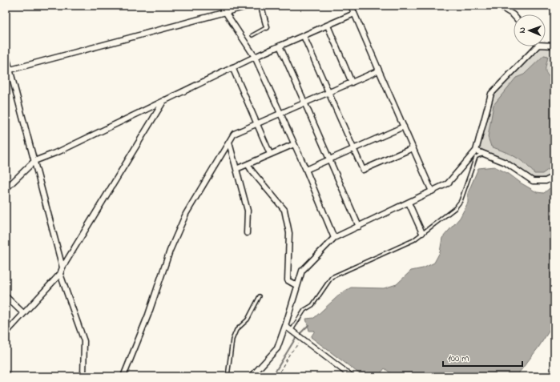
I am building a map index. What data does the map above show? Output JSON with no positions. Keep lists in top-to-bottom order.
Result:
{
  "scale_bar": "100 m",
  "north": "left"
}
